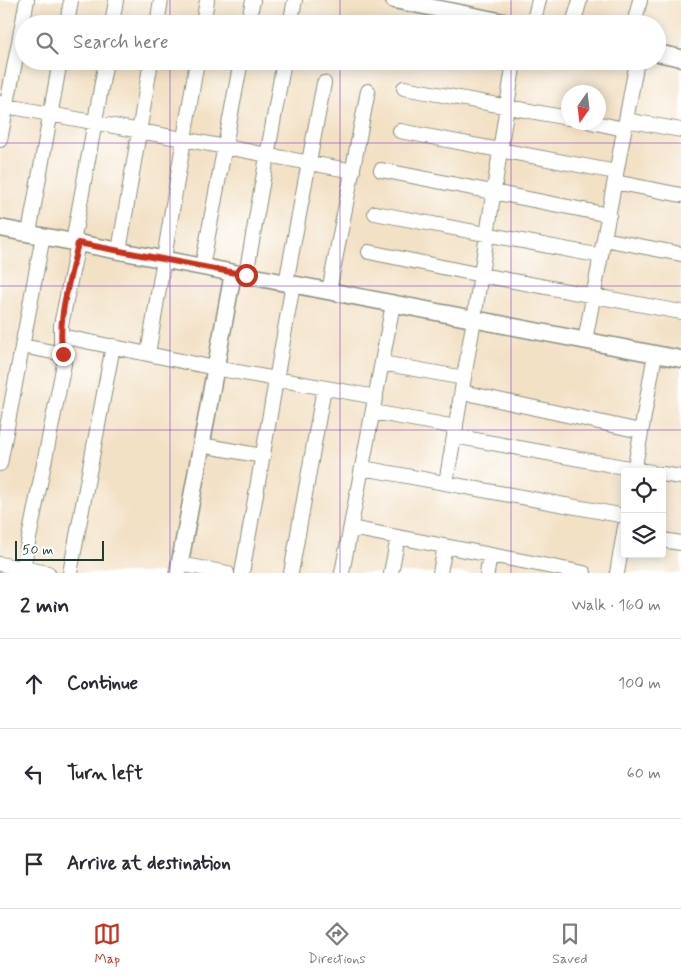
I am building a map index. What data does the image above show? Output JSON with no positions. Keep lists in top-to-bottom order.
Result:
{
  "scale_bar": "50 m",
  "north": "bottom",
  "page": {
    "search": "Search here",
    "scale": "50 m",
    "heading": ["2 min", "Walk · 160 m"],
    "list": [
      ["Continue", "100 m"],
      ["Turn left", "60 m"],
      "Arrive at destination"
    ],
    "nav": ["Map", "Directions", "Saved"]
  }
}
